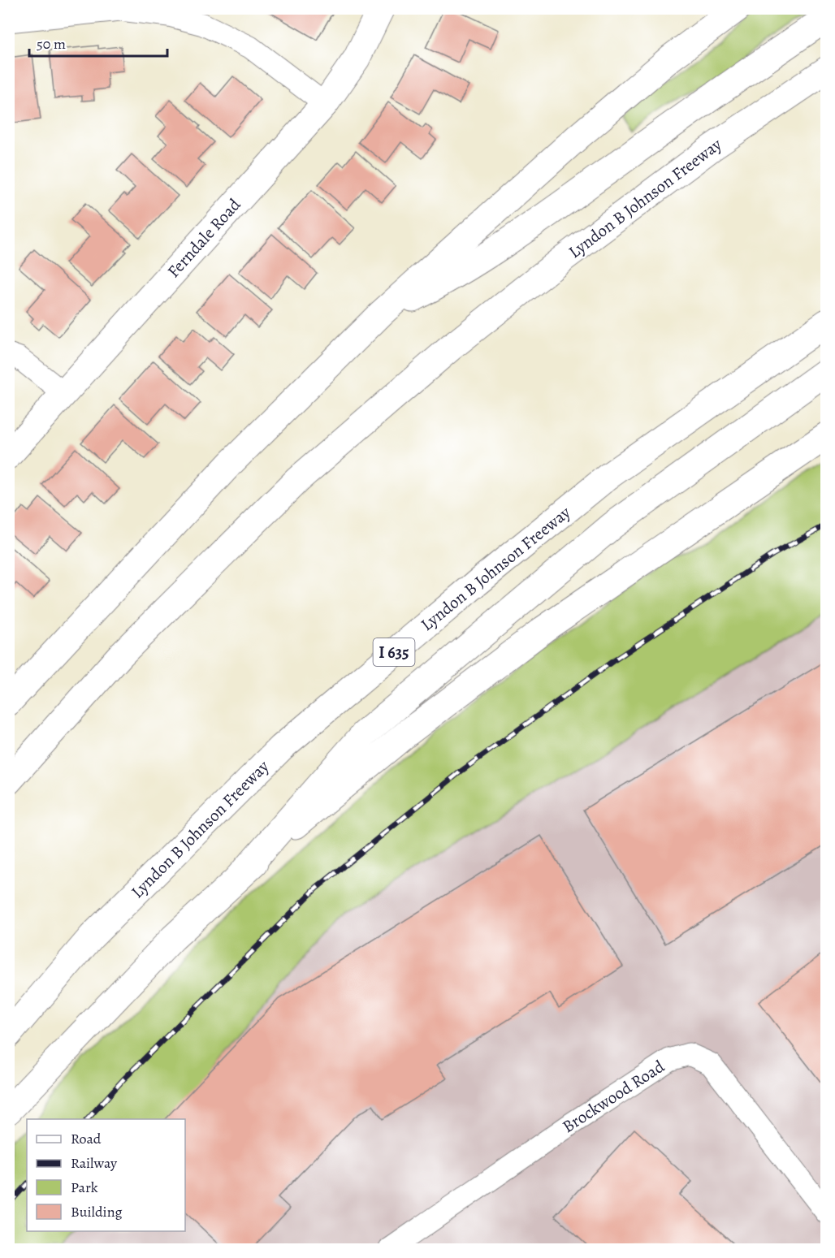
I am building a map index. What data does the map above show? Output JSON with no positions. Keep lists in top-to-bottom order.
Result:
{
  "streets": {
    "main road": ["Lyndon B Johnson Freeway", "Ferndale Road", "I 635"],
    "street": ["Brockwood Road"]
  },
  "legend": [
    "Road",
    "Railway",
    "Park",
    "Building"
  ],
  "scale_bar": "50 m"
}
